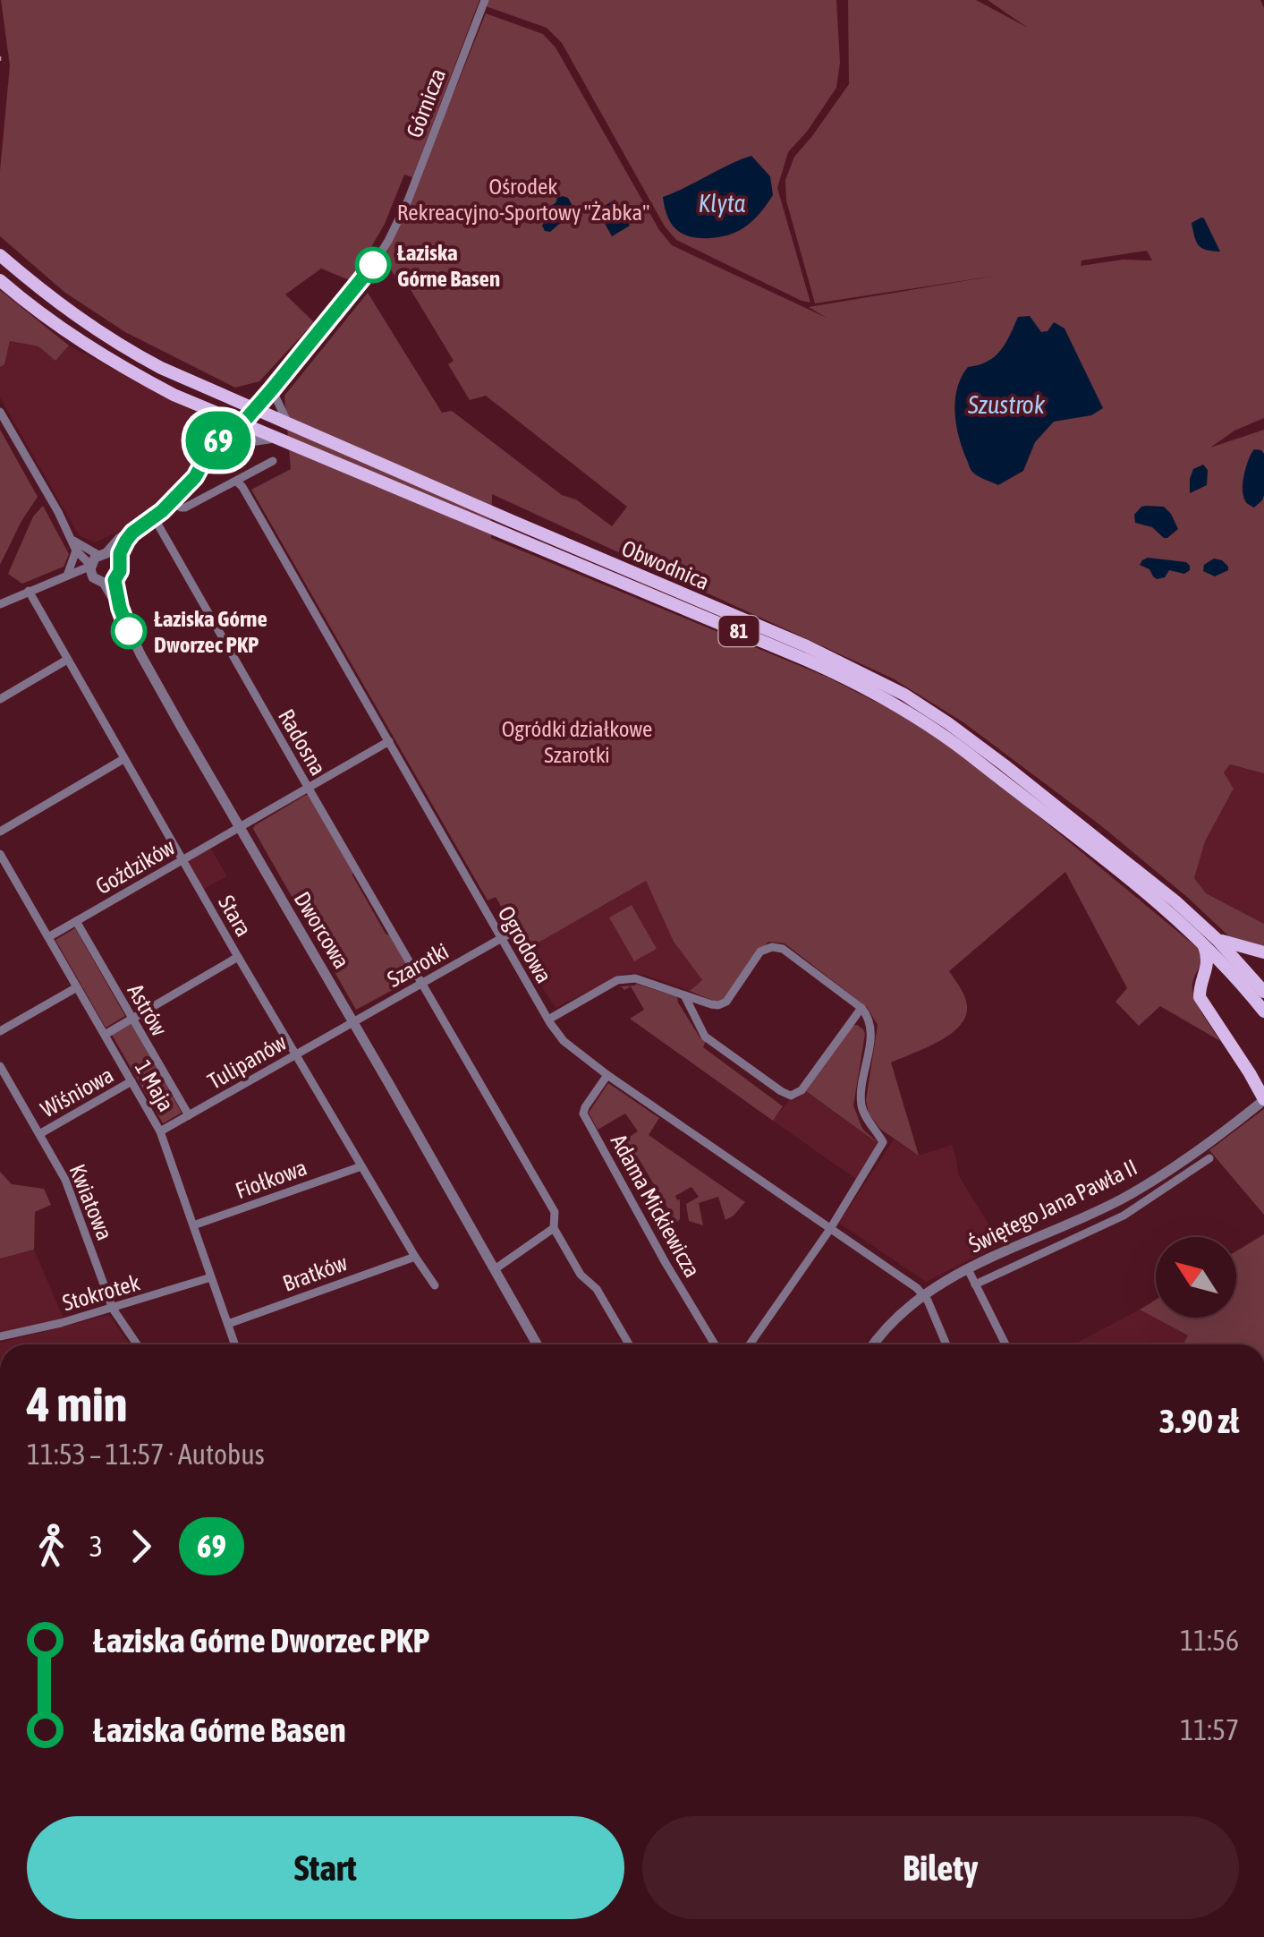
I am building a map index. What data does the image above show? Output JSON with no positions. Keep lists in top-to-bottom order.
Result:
{
  "streets": {
    "main road": ["Obwodnica", "81"],
    "street": [
      "Górnicza",
      "Radosna",
      "Goździków",
      "Stara",
      "Dworcowa",
      "Ogrodowa",
      "Szarotki",
      "Astrów",
      "Tulipanów",
      "1 Maja",
      "Wiśniowa",
      "Fiołkowa",
      "Kwiatowa",
      "Adama Mickiewicza",
      "Świętego Jana Pawła II",
      "Bratków",
      "Stokrotek"
    ]
  },
  "crossings": [
    ["Górnicza", "Obwodnica"],
    ["Radosna", "Goździków"],
    ["Radosna", "Szarotki"],
    ["Goździków", "Stara"],
    ["Goździków", "Dworcowa"],
    ["Goździków", "Ogrodowa"],
    ["Goździków", "Astrów"],
    ["Goździków", "1 Maja"],
    ["Stara", "Tulipanów"],
    ["Stara", "Fiołkowa"],
    ["Stara", "Bratków"],
    ["Dworcowa", "Szarotki"],
    ["Dworcowa", "Tulipanów"],
    ["Ogrodowa", "Szarotki"],
    ["Ogrodowa", "Adama Mickiewicza"],
    ["Ogrodowa", "Świętego Jana Pawła II"],
    ["Szarotki", "Tulipanów"],
    ["Astrów", "Tulipanów"],
    ["Tulipanów", "1 Maja"],
    ["1 Maja", "Wiśniowa"],
    ["1 Maja", "Fiołkowa"],
    ["1 Maja", "Bratków"],
    ["1 Maja", "Stokrotek"],
    ["Wiśniowa", "Kwiatowa"],
    ["Kwiatowa", "Stokrotek"]
  ],
  "water": ["Klyta", "Szustrok"],
  "parks": ["Ośrodek Rekreacyjno-Sportowy \"Żabka\"", "Ogródki działkowe Szarotki"],
  "places": ["Łaziska Górne Basen", "Łaziska Górne Dworzec PKP"],
  "lines": ["bus line 69"],
  "north": "top left",
  "page": {
    "on_map": "69",
    "heading": ["4 min", "11:53 – 11:57 · Autobus", "3.90 zł"],
    "legs": ["3", "69"],
    "list": [
      {
        "name": "Łaziska Górne Dworzec PKP",
        "value": "11:56"
      },
      {
        "name": "Łaziska Górne Basen",
        "value": "11:57"
      }
    ],
    "buttons": ["Start", "Bilety"]
  }
}
